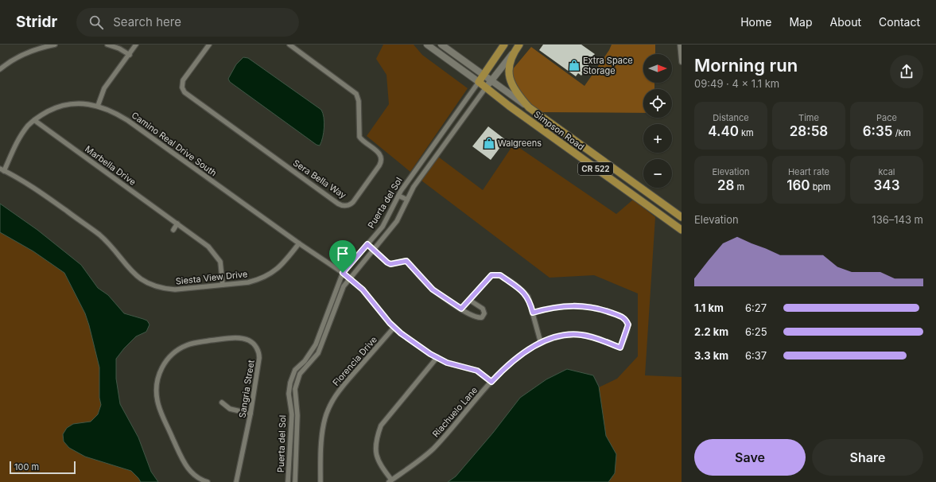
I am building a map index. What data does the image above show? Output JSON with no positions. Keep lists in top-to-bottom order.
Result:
{
  "streets": {
    "main road": ["Simpson Road", "CR 522"],
    "street": [
      "Camino Real Drive South",
      "Marbella Drive",
      "Sera Bella Way",
      "Puerta del Sol",
      "Siesta View Drive",
      "Florencia Drive",
      "Sangria Street",
      "Riachuelo Lane"
    ]
  },
  "crossings": [
    ["Simpson Road", "CR 522"],
    ["Simpson Road", "Puerta del Sol"],
    ["Camino Real Drive South", "Marbella Drive"],
    ["Camino Real Drive South", "Puerta del Sol"],
    ["Camino Real Drive South", "Siesta View Drive"],
    ["Camino Real Drive South", "Florencia Drive"],
    ["Camino Real Drive South", "Riachuelo Lane"],
    ["Marbella Drive", "Siesta View Drive"]
  ],
  "places": {
    "shop": ["Extra Space Storage", "Walgreens"]
  },
  "scale_bar": "100 m",
  "north": "right",
  "page": {
    "header": "Stridr",
    "search": "Search here",
    "nav": [
      "Home",
      "Map",
      "About",
      "Contact"
    ],
    "heading": ["Morning run", "09:49 · 4 × 1.1 km"],
    "map_buttons": ["+", "−"],
    "stats": [
      ["Distance", "4.40 km"],
      ["Time", "28:58"],
      ["Pace", "6:35 /km"],
      ["Elevation", "28 m"],
      ["Heart rate", "160 bpm"],
      ["kcal", "343"]
    ],
    "chart": ["Elevation", "136–143 m"],
    "list": [
      {
        "name": "1.1 km",
        "note": "6:27"
      },
      {
        "name": "2.2 km",
        "note": "6:25"
      },
      {
        "name": "3.3 km",
        "note": "6:37"
      }
    ],
    "buttons": ["Save", "Share"],
    "scale": "100 m"
  }
}
